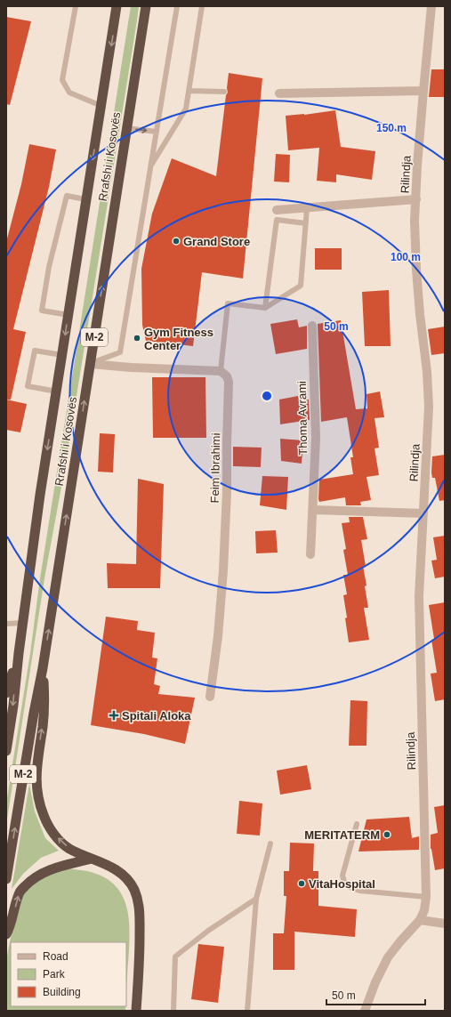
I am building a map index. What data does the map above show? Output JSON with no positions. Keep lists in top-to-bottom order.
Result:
{
  "streets": {
    "highway": ["Rrafshi i Kosovës", "M-2"],
    "street": ["Rilindja", "Thoma Avrami", "Feim Ibrahimi"]
  },
  "places": {
    "other": [
      "Grand Store",
      "Gym Fitness Center",
      "MERITATERM",
      "VitaHospital"
    ],
    "health": ["Spitali Aloka"]
  },
  "legend": ["Road", "Park", "Building"],
  "scale_bar": "50 m",
  "rings": ["150 m", "100 m", "50 m"]
}
